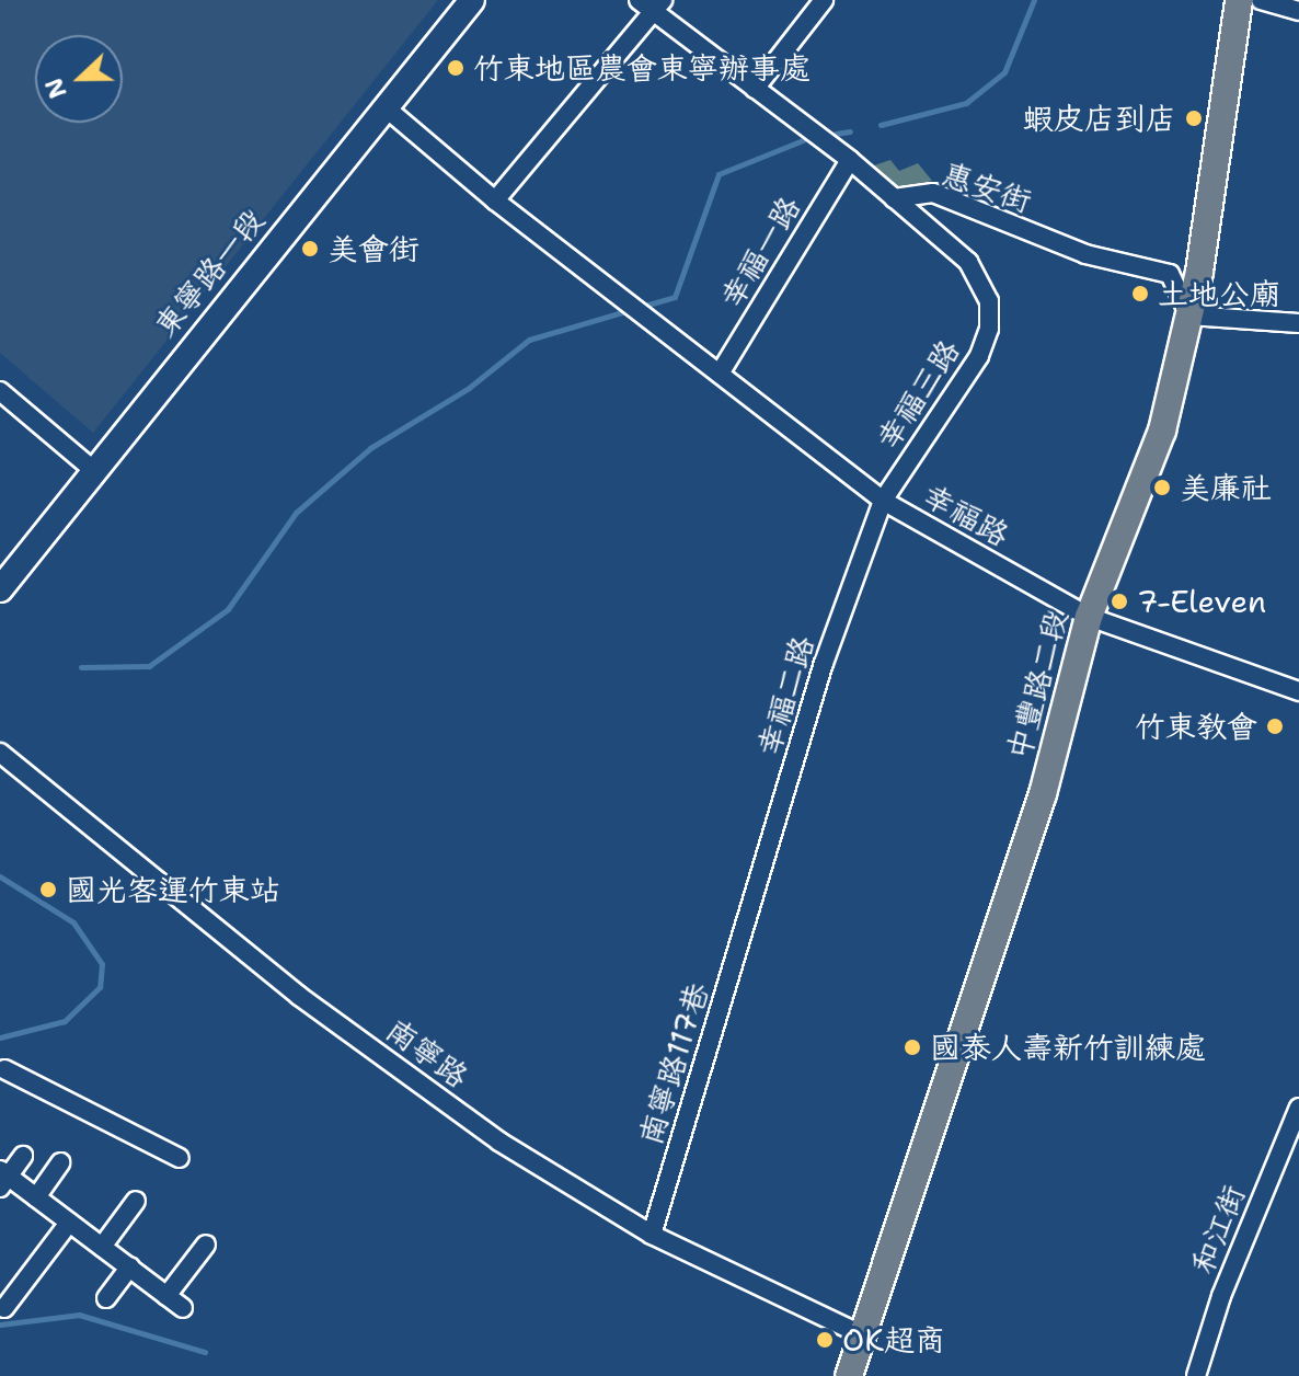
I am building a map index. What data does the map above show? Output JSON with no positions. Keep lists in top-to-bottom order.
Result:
{
  "streets": {
    "main road": ["東寧路一段", "中豐路二段"],
    "street": [
      "惠安街",
      "幸福一路",
      "幸福三路",
      "幸福路",
      "幸福二路",
      "南寧路",
      "南寧路117巷",
      "和江街"
    ]
  },
  "crossings": [
    ["惠安街", "幸福一路"],
    ["惠安街", "幸福三路"],
    ["惠安街", "中豐路二段"],
    ["幸福一路", "幸福路"],
    ["幸福三路", "幸福路"],
    ["幸福三路", "幸福二路"],
    ["幸福路", "中豐路二段"],
    ["幸福路", "幸福二路"],
    ["中豐路二段", "南寧路"],
    ["幸福二路", "南寧路117巷"],
    ["南寧路", "南寧路117巷"]
  ],
  "places": [
    "竹東地區農會東寧辦事處",
    "蝦皮店到店",
    "美會街",
    "土地公廟",
    "美廉社",
    "7-Eleven",
    "竹東教會",
    "國光客運竹東站",
    "國泰人壽新竹訓練處",
    "OK超商"
  ],
  "north": "left"
}
